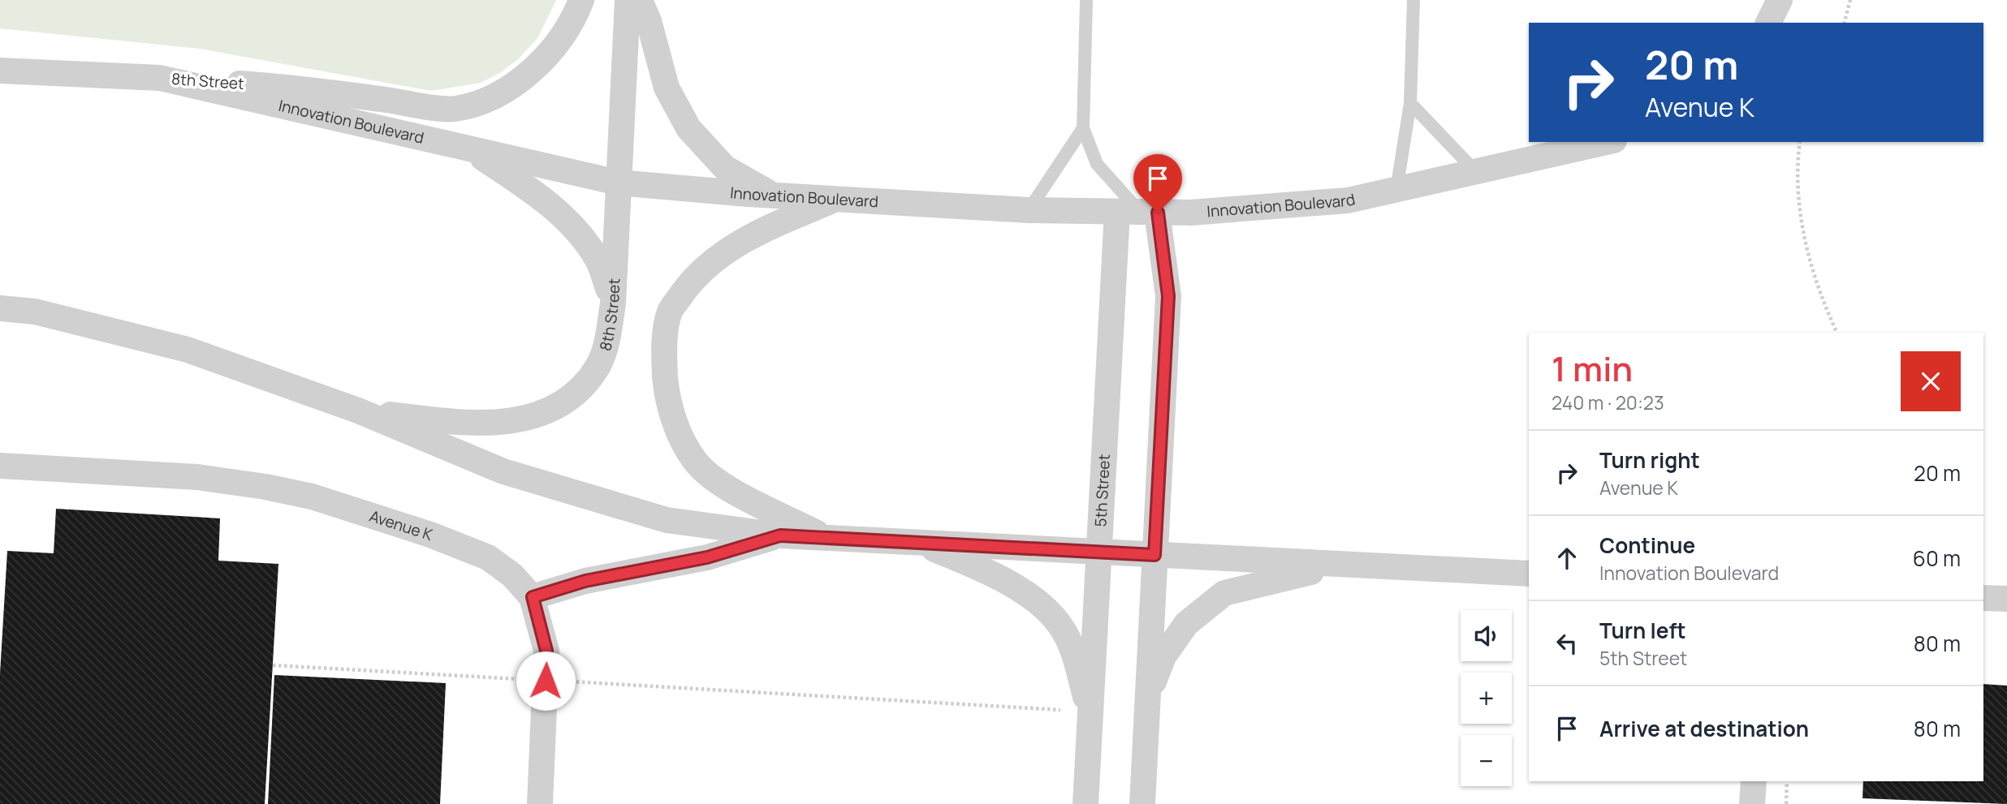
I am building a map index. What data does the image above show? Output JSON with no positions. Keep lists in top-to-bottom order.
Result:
{
  "streets": {
    "street": [
      "8th Street",
      "Innovation Boulevard",
      "5th Street",
      "Avenue K"
    ]
  },
  "crossings": [
    ["8th Street", "Innovation Boulevard"],
    ["Innovation Boulevard", "5th Street"]
  ],
  "page": {
    "turn": ["20 m", "Avenue K"],
    "heading": ["1 min", "240 m · 20:23"],
    "list": [
      {
        "name": "Turn right",
        "note": "Avenue K",
        "value": "20 m"
      },
      {
        "name": "Continue",
        "note": "Innovation Boulevard",
        "value": "60 m"
      },
      {
        "name": "Turn left",
        "note": "5th Street",
        "value": "80 m"
      },
      {
        "name": "Arrive at destination",
        "value": "80 m"
      }
    ],
    "map_buttons": ["+", "−"]
  }
}
